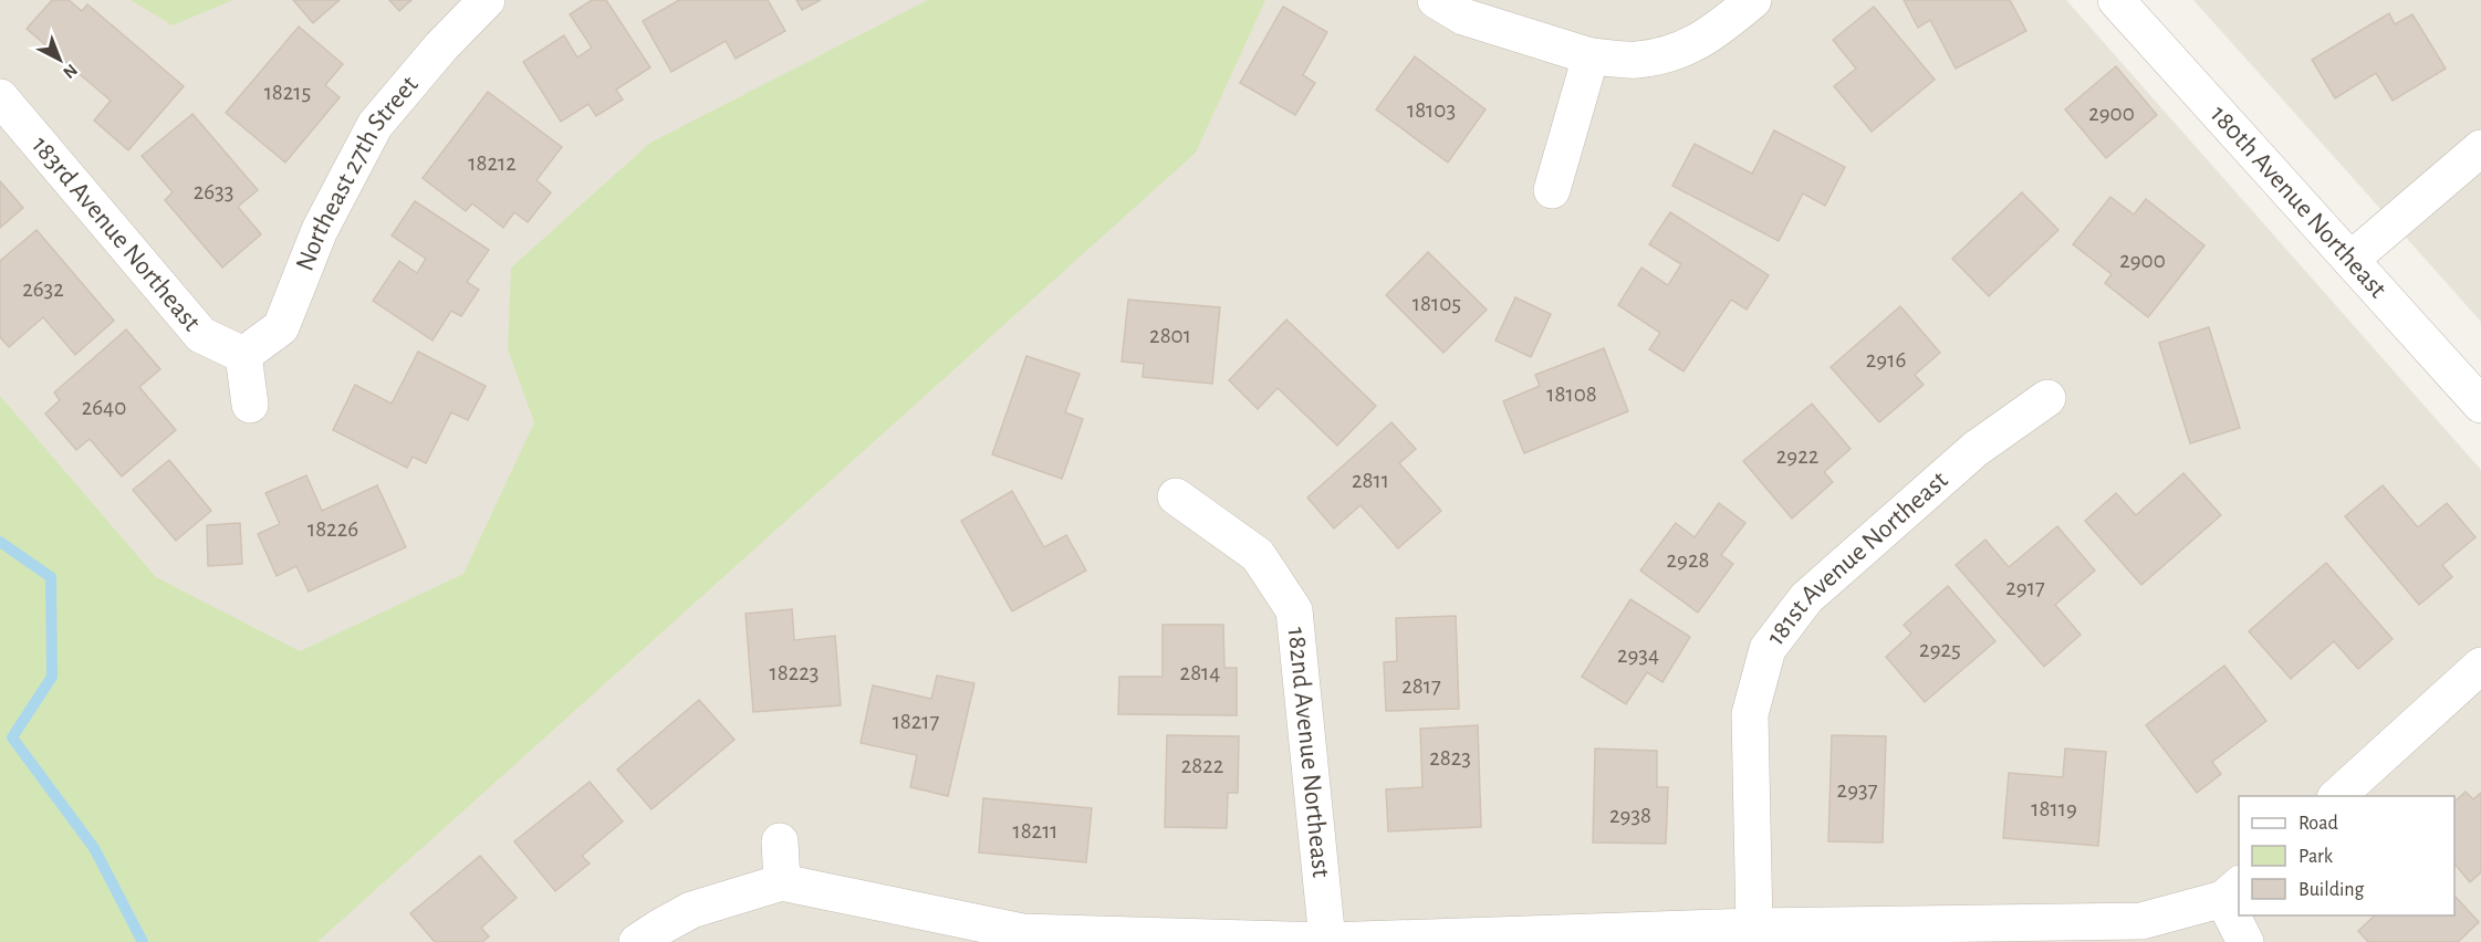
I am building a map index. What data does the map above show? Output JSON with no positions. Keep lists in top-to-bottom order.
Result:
{
  "streets": {
    "street": [
      "Northeast 27th Street",
      "180th Avenue Northeast",
      "183rd Avenue Northeast",
      "181st Avenue Northeast",
      "182nd Avenue Northeast"
    ]
  },
  "crossings": [
    ["Northeast 27th Street", "183rd Avenue Northeast"]
  ],
  "house_numbers": [
    "18215",
    "18103",
    "2900",
    "18212",
    "2633",
    "2900",
    "2632",
    "18105",
    "2801",
    "2916",
    "18108",
    "2640",
    "2922",
    "2811",
    "18226",
    "2928",
    "2917",
    "2925",
    "2934",
    "18223",
    "2814",
    "2817",
    "18217",
    "2823",
    "2822",
    "2937",
    "18119",
    "2938",
    "18211"
  ],
  "legend": ["Road", "Park", "Building"],
  "north": "bottom right"
}
